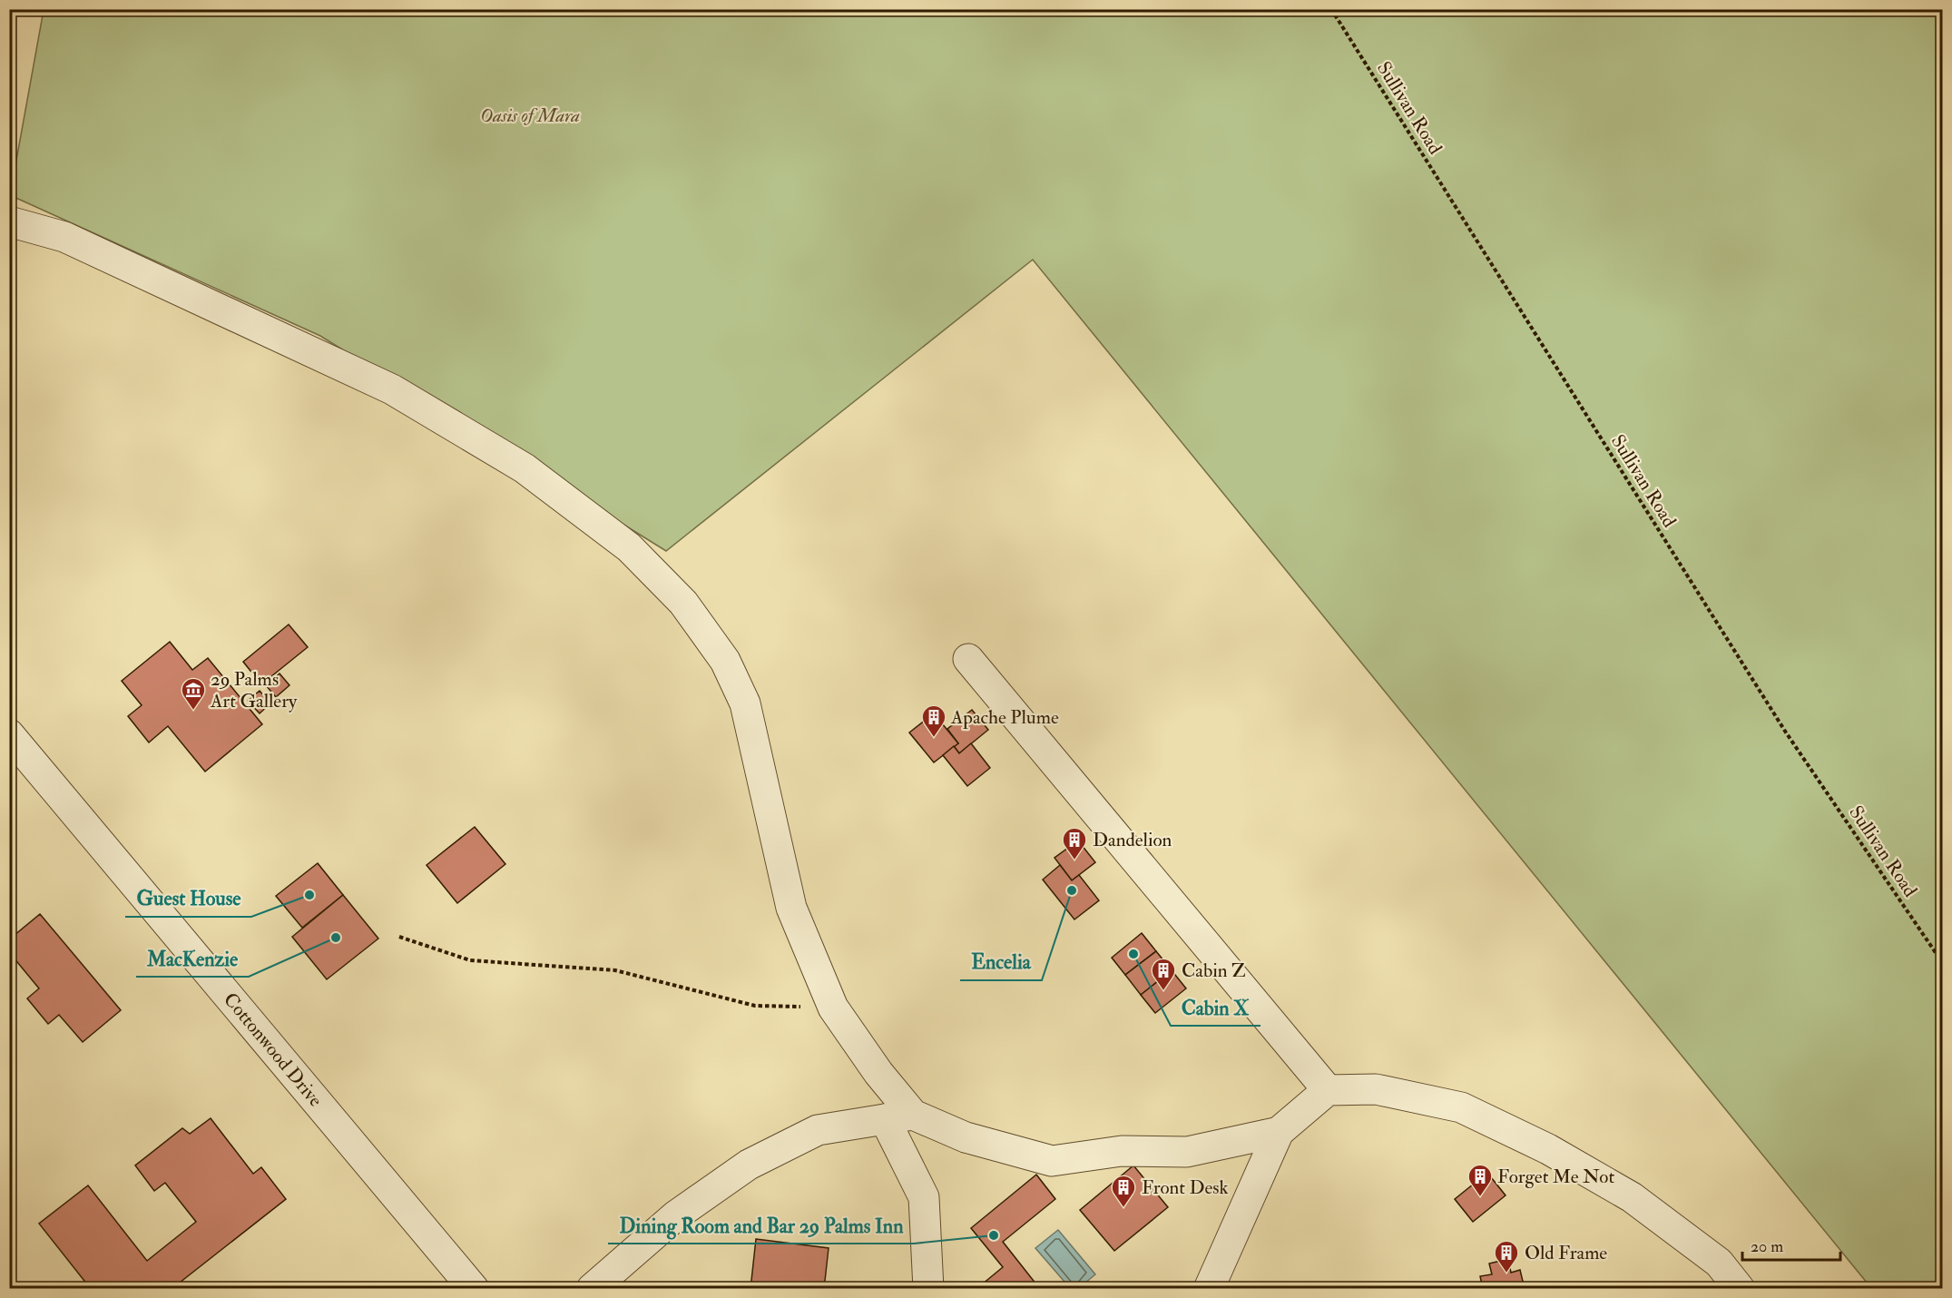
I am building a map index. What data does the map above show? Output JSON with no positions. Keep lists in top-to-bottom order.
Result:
{
  "streets": {
    "street": ["Cottonwood Drive"],
    "path": ["Sullivan Road"]
  },
  "parks": ["Oasis of Mara"],
  "places": {
    "museum": ["29 Palms Art Gallery"],
    "building": [
      "Apache Plume",
      "Dandelion",
      "Cabin Z",
      "Forget Me Not",
      "Front Desk",
      "Old Frame"
    ],
    "other": [
      "Encelia",
      "Guest House",
      "MacKenzie",
      "Cabin X",
      "Dining Room and Bar 29 Palms Inn"
    ]
  },
  "scale_bar": "20 m"
}
